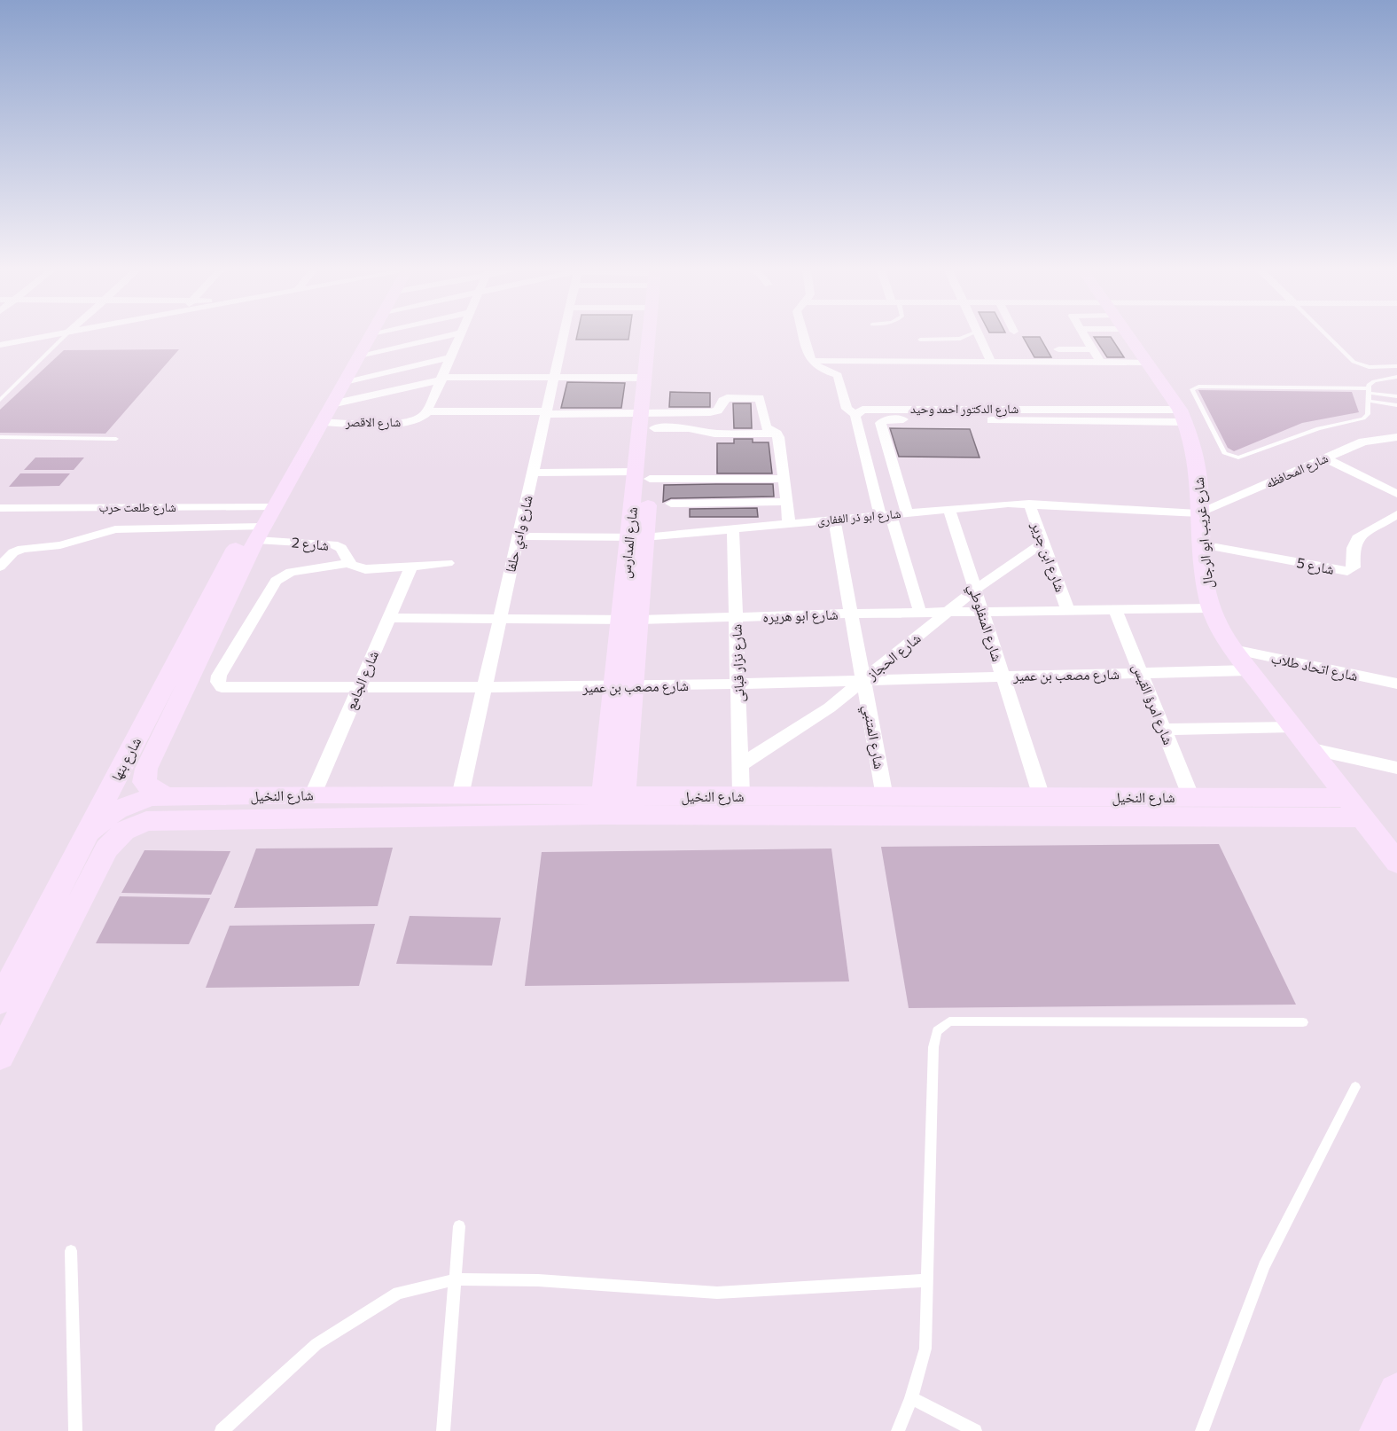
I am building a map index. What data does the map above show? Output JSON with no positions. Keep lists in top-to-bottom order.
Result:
{
  "streets": {
    "main road": [
      "شارع غريب ابو الرجال",
      "شارع المدارس",
      "شارع بنها",
      "شارع النخيل"
    ],
    "street": [
      "شارع الدكتور احمد وحيد",
      "شارع الاقصر",
      "شارع المحافظه",
      "شارع طلعت حرب",
      "شارع ابو ذر الغفارى",
      "شارع وادي حلفا",
      "شارع 2",
      "شارع ابن جرير",
      "شارع 5",
      "شارع ابو هريره",
      "شارع المنفلوطي",
      "شارع الحجاز",
      "شارع نزار قبانى",
      "شارع اتحاد طلاب",
      "شارع مصعب بن عمير",
      "شارع الجامع",
      "شارع امرؤ القيس",
      "شارع المتنبي"
    ]
  },
  "crossings": [
    ["شارع الدكتور احمد وحيد", "شارع ابو ذر الغفارى"],
    ["شارع الدكتور احمد وحيد", "شارع غريب ابو الرجال"],
    ["شارع الاقصر", "شارع بنها"],
    ["شارع المحافظه", "شارع ابو ذر الغفارى"],
    ["شارع المحافظه", "شارع غريب ابو الرجال"],
    ["شارع طلعت حرب", "شارع بنها"],
    ["شارع ابو ذر الغفارى", "شارع غريب ابو الرجال"],
    ["شارع ابو ذر الغفارى", "شارع وادي حلفا"],
    ["شارع ابو ذر الغفارى", "شارع المدارس"],
    ["شارع ابو ذر الغفارى", "شارع ابن جرير"],
    ["شارع ابو ذر الغفارى", "شارع المنفلوطي"],
    ["شارع ابو ذر الغفارى", "شارع نزار قبانى"],
    ["شارع ابو ذر الغفارى", "شارع المتنبي"],
    ["شارع غريب ابو الرجال", "شارع 5"],
    ["شارع غريب ابو الرجال", "شارع ابو هريره"],
    ["شارع غريب ابو الرجال", "شارع اتحاد طلاب"],
    ["شارع غريب ابو الرجال", "شارع مصعب بن عمير"],
    ["شارع غريب ابو الرجال", "شارع النخيل"],
    ["شارع وادي حلفا", "شارع ابو هريره"],
    ["شارع وادي حلفا", "شارع مصعب بن عمير"],
    ["شارع وادي حلفا", "شارع النخيل"],
    ["شارع المدارس", "شارع ابو هريره"],
    ["شارع المدارس", "شارع مصعب بن عمير"],
    ["شارع المدارس", "شارع النخيل"],
    ["شارع 2", "شارع مصعب بن عمير"],
    ["شارع 2", "شارع بنها"],
    ["شارع ابن جرير", "شارع ابو هريره"],
    ["شارع ابن جرير", "شارع الحجاز"],
    ["شارع ابو هريره", "شارع المنفلوطي"],
    ["شارع ابو هريره", "شارع الحجاز"],
    ["شارع ابو هريره", "شارع نزار قبانى"],
    ["شارع ابو هريره", "شارع الجامع"],
    ["شارع ابو هريره", "شارع امرؤ القيس"],
    ["شارع ابو هريره", "شارع المتنبي"],
    ["شارع المنفلوطي", "شارع الحجاز"],
    ["شارع المنفلوطي", "شارع مصعب بن عمير"],
    ["شارع المنفلوطي", "شارع النخيل"],
    ["شارع الحجاز", "شارع نزار قبانى"],
    ["شارع الحجاز", "شارع مصعب بن عمير"],
    ["شارع الحجاز", "شارع المتنبي"],
    ["شارع نزار قبانى", "شارع مصعب بن عمير"],
    ["شارع نزار قبانى", "شارع النخيل"],
    ["شارع مصعب بن عمير", "شارع الجامع"],
    ["شارع مصعب بن عمير", "شارع امرؤ القيس"],
    ["شارع مصعب بن عمير", "شارع المتنبي"],
    ["شارع الجامع", "شارع النخيل"],
    ["شارع امرؤ القيس", "شارع النخيل"],
    ["شارع المتنبي", "شارع النخيل"],
    ["شارع بنها", "شارع النخيل"]
  ]
}
